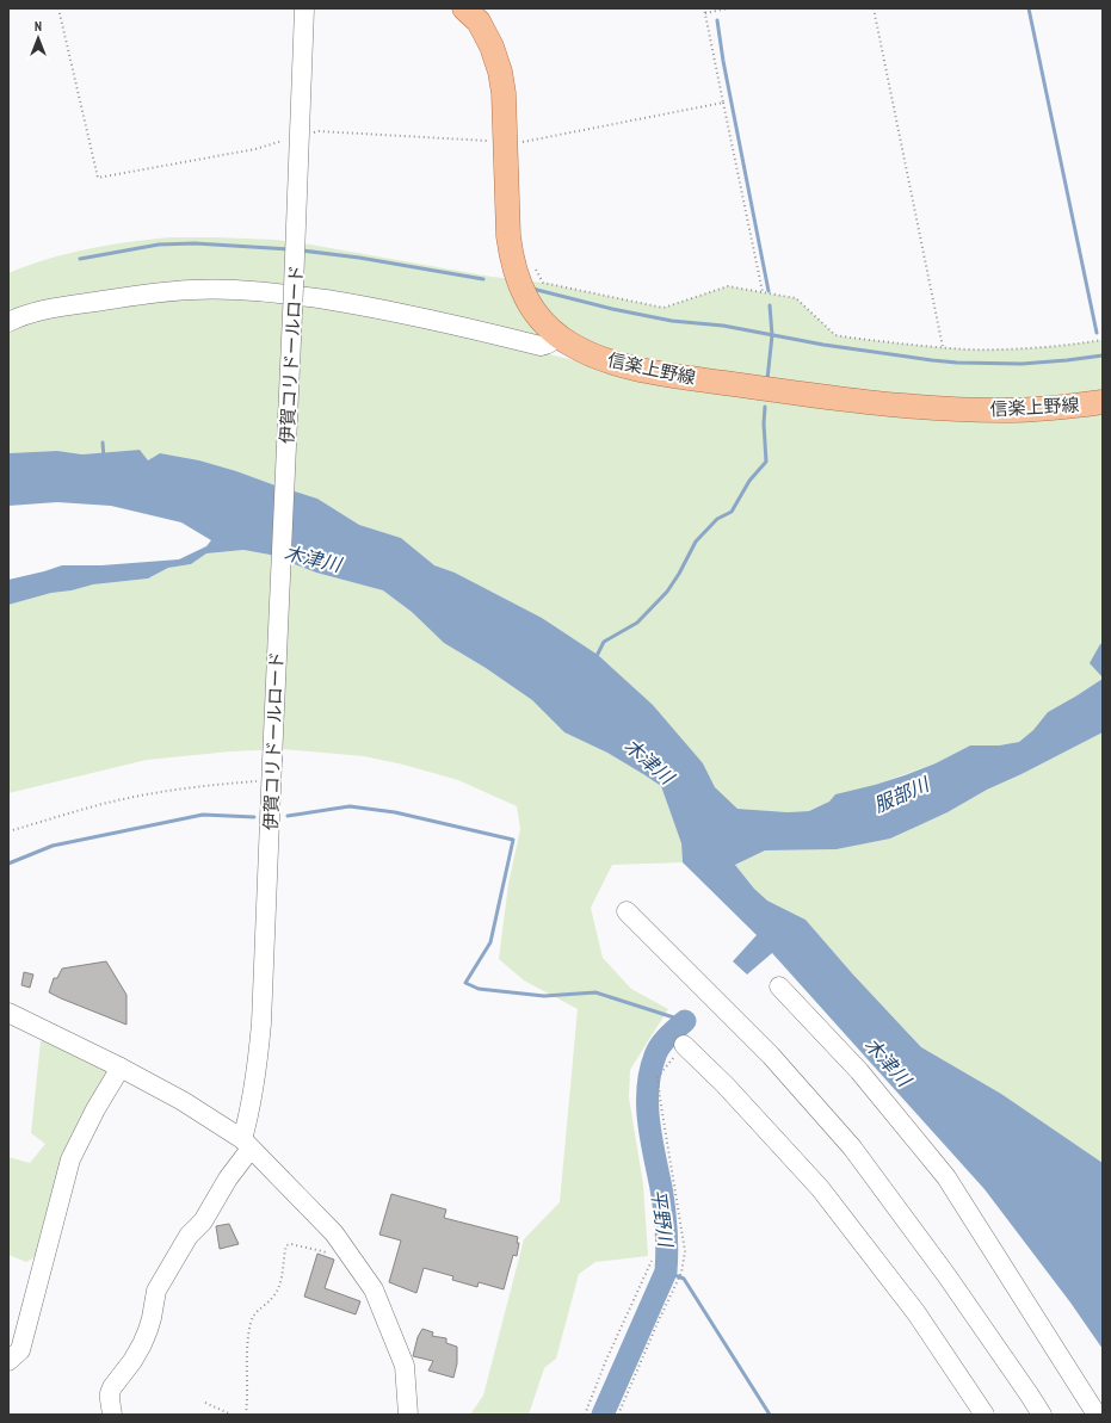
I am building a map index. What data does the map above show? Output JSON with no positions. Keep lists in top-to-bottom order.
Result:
{
  "streets": {
    "main road": ["信楽上野線"],
    "street": ["伊賀コリドールロード"]
  },
  "water": ["木津川", "服部川", "平野川"],
  "north": "top"
}
